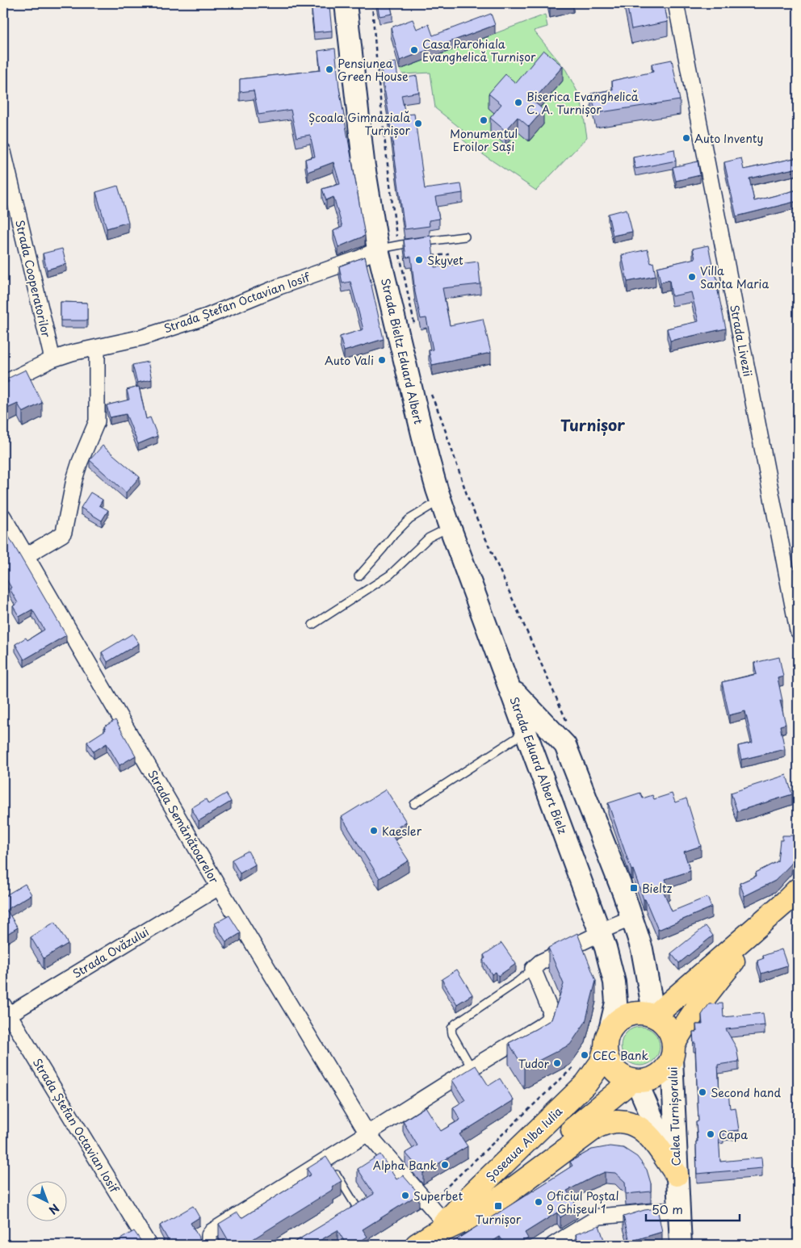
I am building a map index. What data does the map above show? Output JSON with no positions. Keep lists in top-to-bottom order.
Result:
{
  "streets": {
    "main road": ["Șoseaua Alba Iulia"],
    "street": [
      "Strada Cooperatorilor",
      "Strada Ștefan Octavian Iosif",
      "Strada Livezii",
      "Strada Bieltz Eduard Albert",
      "Strada Eduard Albert Bielz",
      "Strada Semănătoarelor",
      "Strada Ovăzului",
      "Calea Turnișorului"
    ]
  },
  "crossings": [
    ["Strada Cooperatorilor", "Strada Ștefan Octavian Iosif"],
    ["Strada Ștefan Octavian Iosif", "Strada Bieltz Eduard Albert"],
    ["Strada Ștefan Octavian Iosif", "Strada Ovăzului"],
    ["Strada Bieltz Eduard Albert", "Strada Eduard Albert Bielz"],
    ["Strada Eduard Albert Bielz", "Calea Turnișorului"],
    ["Strada Eduard Albert Bielz", "Șoseaua Alba Iulia"],
    ["Strada Semănătoarelor", "Strada Ovăzului"],
    ["Strada Semănătoarelor", "Șoseaua Alba Iulia"],
    ["Calea Turnișorului", "Șoseaua Alba Iulia"]
  ],
  "districts": ["Turnișor"],
  "places": {
    "other": [
      "Casa Parohiala Evanghelică Turnișor",
      "Pensiunea Green House",
      "Biserica Evanghelică C. A. Turnișor",
      "Monumentul Eroilor Sași",
      "Școala Gimnazială Turnișor",
      "Auto Inventy",
      "Skyvet",
      "Villa Santa Maria",
      "Auto Vali",
      "Kaesler",
      "CEC Bank",
      "Tudor",
      "Second hand",
      "Capa",
      "Alpha Bank",
      "Superbet",
      "Oficiul Poștal 9 Ghișeul 1"
    ],
    "transit": ["Bieltz", "Turnișor"]
  },
  "scale_bar": "50 m",
  "north": "bottom right"
}
